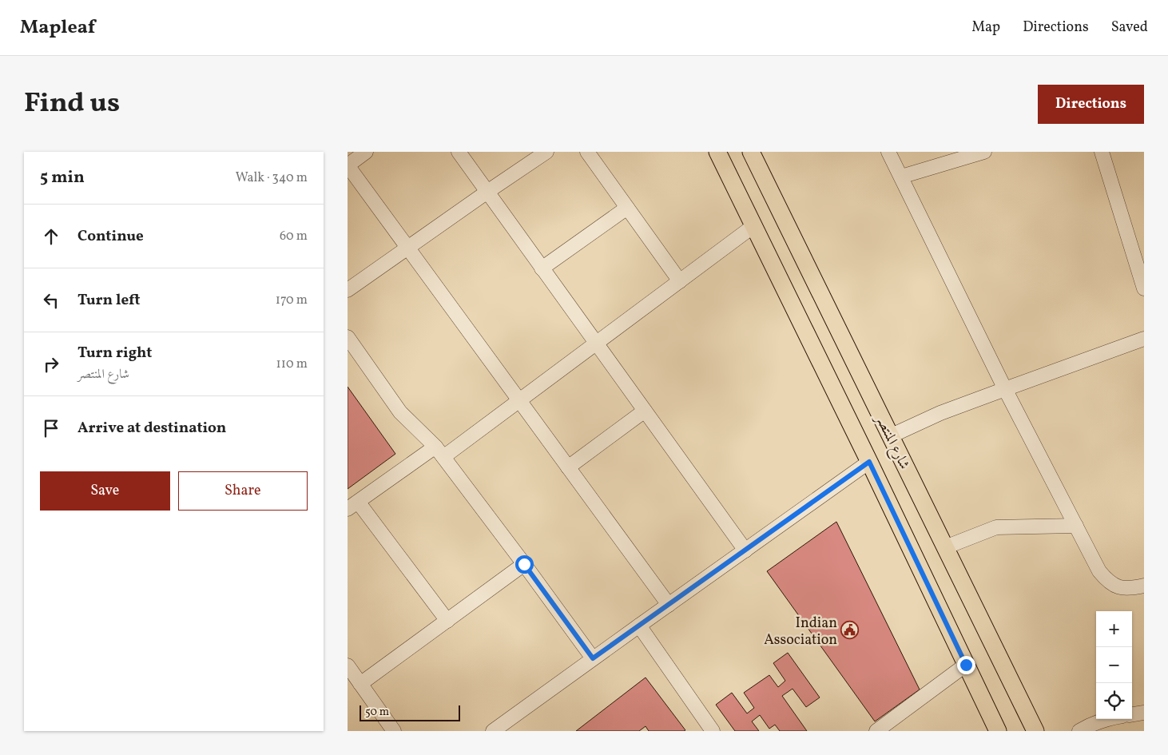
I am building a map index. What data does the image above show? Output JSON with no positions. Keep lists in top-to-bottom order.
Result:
{
  "streets": {
    "main road": ["شارع المنتصر"]
  },
  "places": {
    "public building": ["Indian Association"]
  },
  "scale_bar": "50 m",
  "page": {
    "header": "Mapleaf",
    "nav": ["Map", "Directions", "Saved"],
    "title": "Find us",
    "buttons": [
      "Directions",
      ["Save", "Share"]
    ],
    "heading": ["5 min", "Walk · 340 m"],
    "list": [
      ["Continue", "60 m"],
      ["Turn left", "170 m"],
      ["Turn right", "شارع المنتصر", "110 m"],
      "Arrive at destination"
    ],
    "map_buttons": ["+", "−"],
    "scale": "50 m"
  }
}
